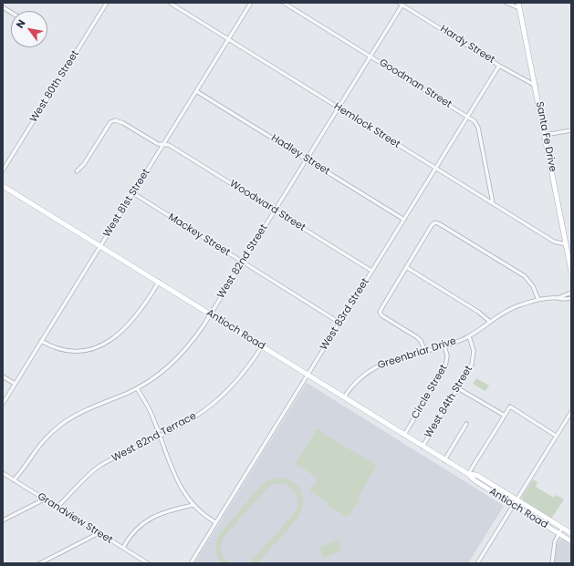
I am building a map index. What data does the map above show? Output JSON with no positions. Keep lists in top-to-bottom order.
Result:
{
  "streets": {
    "main road": ["Santa Fe Drive", "Antioch Road"],
    "street": [
      "Hardy Street",
      "Goodman Street",
      "West 80th Street",
      "Hemlock Street",
      "Hadley Street",
      "West 81st Street",
      "Woodward Street",
      "Mackey Street",
      "West 82nd Street",
      "West 83rd Street",
      "Greenbriar Drive",
      "Circle Street",
      "West 84th Street",
      "West 82nd Terrace",
      "Grandview Street"
    ]
  },
  "crossings": [
    ["Hardy Street", "Santa Fe Drive"],
    ["Hardy Street", "West 82nd Street"],
    ["Hardy Street", "West 83rd Street"],
    ["Goodman Street", "Hemlock Street"],
    ["Goodman Street", "West 82nd Street"],
    ["Goodman Street", "West 83rd Street"],
    ["Hemlock Street", "Santa Fe Drive"],
    ["Hemlock Street", "West 81st Street"],
    ["Hemlock Street", "West 82nd Street"],
    ["Hemlock Street", "West 83rd Street"],
    ["Hadley Street", "West 81st Street"],
    ["Hadley Street", "West 82nd Street"],
    ["Hadley Street", "West 83rd Street"],
    ["West 81st Street", "Woodward Street"],
    ["West 81st Street", "Mackey Street"],
    ["West 81st Street", "Antioch Road"],
    ["Woodward Street", "West 82nd Street"],
    ["Woodward Street", "West 83rd Street"],
    ["Mackey Street", "West 82nd Street"],
    ["Mackey Street", "West 83rd Street"],
    ["West 82nd Street", "Antioch Road"],
    ["West 82nd Street", "Grandview Street"],
    ["West 83rd Street", "Antioch Road"],
    ["Antioch Road", "Greenbriar Drive"],
    ["Antioch Road", "Circle Street"],
    ["Antioch Road", "West 84th Street"],
    ["Antioch Road", "West 82nd Terrace"],
    ["Greenbriar Drive", "Circle Street"],
    ["Greenbriar Drive", "West 84th Street"],
    ["West 82nd Terrace", "Grandview Street"]
  ],
  "north": "top left"
}
